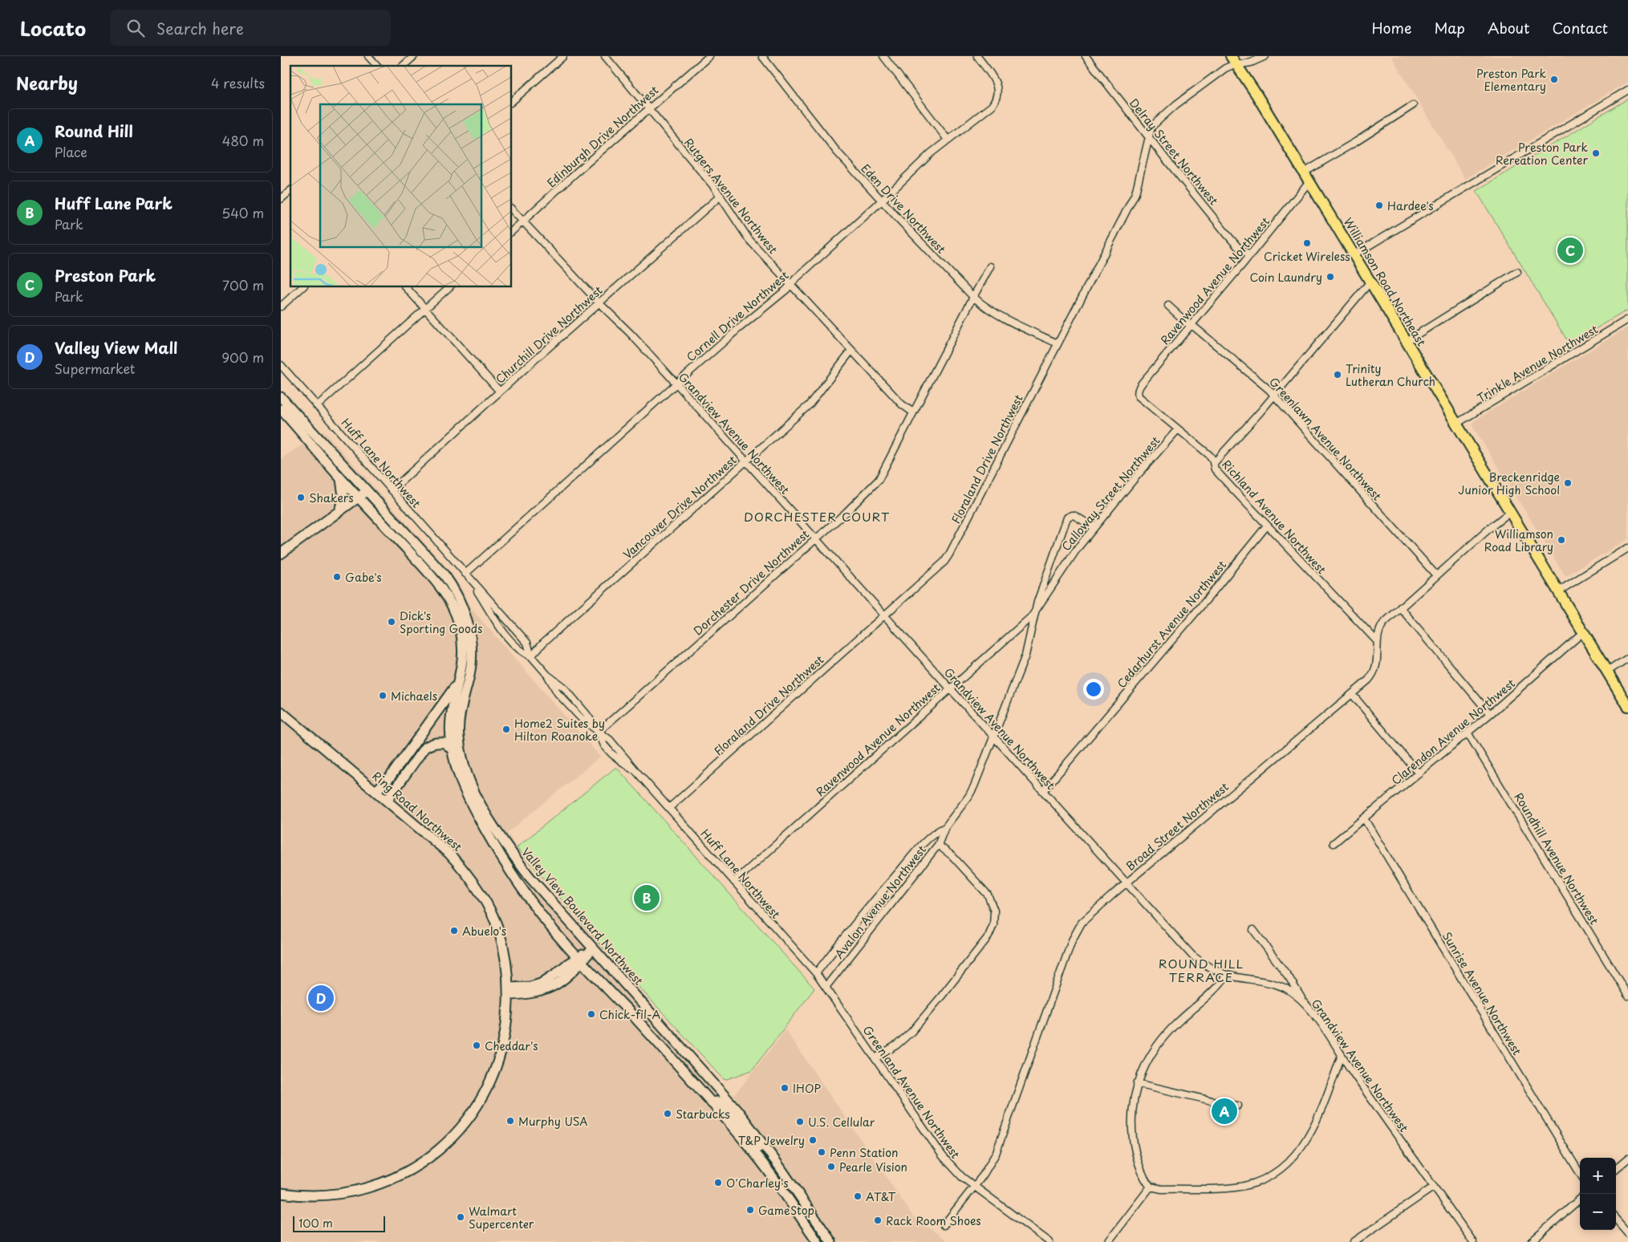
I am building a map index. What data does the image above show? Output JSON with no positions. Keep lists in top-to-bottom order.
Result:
{
  "streets": {
    "main road": ["Williamson Road Northeast", "Ring Road Northwest", "Valley View Boulevard Northwest"],
    "street": [
      "Edinburgh Drive Northwest",
      "Delray Street Northwest",
      "Rutgers Avenue Northwest",
      "Eden Drive Northwest",
      "Ravenwood Avenue Northwest",
      "Cornell Drive Northwest",
      "Churchill Drive Northwest",
      "Trinkle Avenue Northwest",
      "Grandview Avenue Northwest",
      "Greenlawn Avenue Northwest",
      "Floraland Drive Northwest",
      "Huff Lane Northwest",
      "Calloway Street Northwest",
      "Vancouver Drive Northwest",
      "Richland Avenue Northwest",
      "Dorchester Drive Northwest",
      "Cedarhurst Avenue Northwest",
      "Clarendon Avenue Northwest",
      "Broad Street Northwest",
      "Roundhill Avenue Northwest",
      "Avalon Avenue Northwest",
      "Sunrise Avenue Northwest",
      "Greenland Avenue Northwest"
    ]
  },
  "crossings": [
    ["Edinburgh Drive Northwest", "Rutgers Avenue Northwest"],
    ["Edinburgh Drive Northwest", "Grandview Avenue Northwest"],
    ["Delray Street Northwest", "Ravenwood Avenue Northwest"],
    ["Delray Street Northwest", "Floraland Drive Northwest"],
    ["Rutgers Avenue Northwest", "Cornell Drive Northwest"],
    ["Rutgers Avenue Northwest", "Churchill Drive Northwest"],
    ["Rutgers Avenue Northwest", "Vancouver Drive Northwest"],
    ["Rutgers Avenue Northwest", "Dorchester Drive Northwest"],
    ["Eden Drive Northwest", "Cornell Drive Northwest"],
    ["Eden Drive Northwest", "Floraland Drive Northwest"],
    ["Eden Drive Northwest", "Dorchester Drive Northwest"],
    ["Ravenwood Avenue Northwest", "Williamson Road Northeast"],
    ["Ravenwood Avenue Northwest", "Grandview Avenue Northwest"],
    ["Ravenwood Avenue Northwest", "Greenlawn Avenue Northwest"],
    ["Ravenwood Avenue Northwest", "Huff Lane Northwest"],
    ["Ravenwood Avenue Northwest", "Calloway Street Northwest"],
    ["Ravenwood Avenue Northwest", "Richland Avenue Northwest"],
    ["Ravenwood Avenue Northwest", "Avalon Avenue Northwest"],
    ["Williamson Road Northeast", "Trinkle Avenue Northwest"],
    ["Williamson Road Northeast", "Floraland Drive Northwest"],
    ["Williamson Road Northeast", "Clarendon Avenue Northwest"],
    ["Williamson Road Northeast", "Broad Street Northwest"],
    ["Cornell Drive Northwest", "Grandview Avenue Northwest"],
    ["Cornell Drive Northwest", "Huff Lane Northwest"],
    ["Churchill Drive Northwest", "Grandview Avenue Northwest"],
    ["Churchill Drive Northwest", "Huff Lane Northwest"],
    ["Grandview Avenue Northwest", "Floraland Drive Northwest"],
    ["Grandview Avenue Northwest", "Vancouver Drive Northwest"],
    ["Grandview Avenue Northwest", "Dorchester Drive Northwest"],
    ["Grandview Avenue Northwest", "Cedarhurst Avenue Northwest"],
    ["Grandview Avenue Northwest", "Broad Street Northwest"],
    ["Grandview Avenue Northwest", "Avalon Avenue Northwest"],
    ["Greenlawn Avenue Northwest", "Broad Street Northwest"],
    ["Floraland Drive Northwest", "Huff Lane Northwest"],
    ["Huff Lane Northwest", "Vancouver Drive Northwest"],
    ["Huff Lane Northwest", "Dorchester Drive Northwest"],
    ["Huff Lane Northwest", "Avalon Avenue Northwest"],
    ["Huff Lane Northwest", "Greenland Avenue Northwest"],
    ["Calloway Street Northwest", "Richland Avenue Northwest"],
    ["Calloway Street Northwest", "Avalon Avenue Northwest"],
    ["Richland Avenue Northwest", "Cedarhurst Avenue Northwest"],
    ["Richland Avenue Northwest", "Broad Street Northwest"],
    ["Clarendon Avenue Northwest", "Roundhill Avenue Northwest"],
    ["Clarendon Avenue Northwest", "Sunrise Avenue Northwest"],
    ["Broad Street Northwest", "Greenland Avenue Northwest"],
    ["Avalon Avenue Northwest", "Greenland Avenue Northwest"]
  ],
  "districts": ["DORCHESTER COURT", "ROUND HILL TERRACE"],
  "places": [
    "Preston Park Elementary",
    "Preston Park Rereation Center",
    "Hardee's",
    "Cricket Wireless",
    "Coin Laundry",
    "Trinity Lutheran Church",
    "Breckenridge Junior High School",
    "Shakers",
    "Williamson Road Library",
    "Gabe's",
    "Dick's Sporting Goods",
    "Michaels",
    "Home2 Suites by Hilton Roanoke",
    "Abuelo's",
    "Chick-fil-A",
    "Cheddar's",
    "IHOP",
    "Starbucks",
    "Murphy USA",
    "U.S. Cellular",
    "T&P Jewelry",
    "Penn Station",
    "Pearle Vision",
    "O'Charley's",
    "AT&T",
    "GameStop",
    "Walmart Supercenter",
    "Rack Room Shoes"
  ],
  "scale_bar": "100 m",
  "page": {
    "header": "Locato",
    "search": "Search here",
    "nav": [
      "Home",
      "Map",
      "About",
      "Contact"
    ],
    "heading": ["Nearby", "4 results"],
    "list": [
      {
        "mark": "A",
        "name": "Round Hill",
        "note": "Place",
        "value": "480 m"
      },
      {
        "mark": "B",
        "name": "Huff Lane Park",
        "note": "Park",
        "value": "540 m"
      },
      {
        "mark": "C",
        "name": "Preston Park",
        "note": "Park",
        "value": "700 m"
      },
      {
        "mark": "D",
        "name": "Valley View Mall",
        "note": "Supermarket",
        "value": "900 m"
      }
    ],
    "pins": [
      "C",
      "B",
      "D",
      "A"
    ],
    "map_buttons": ["+", "−"],
    "scale": "100 m"
  }
}
